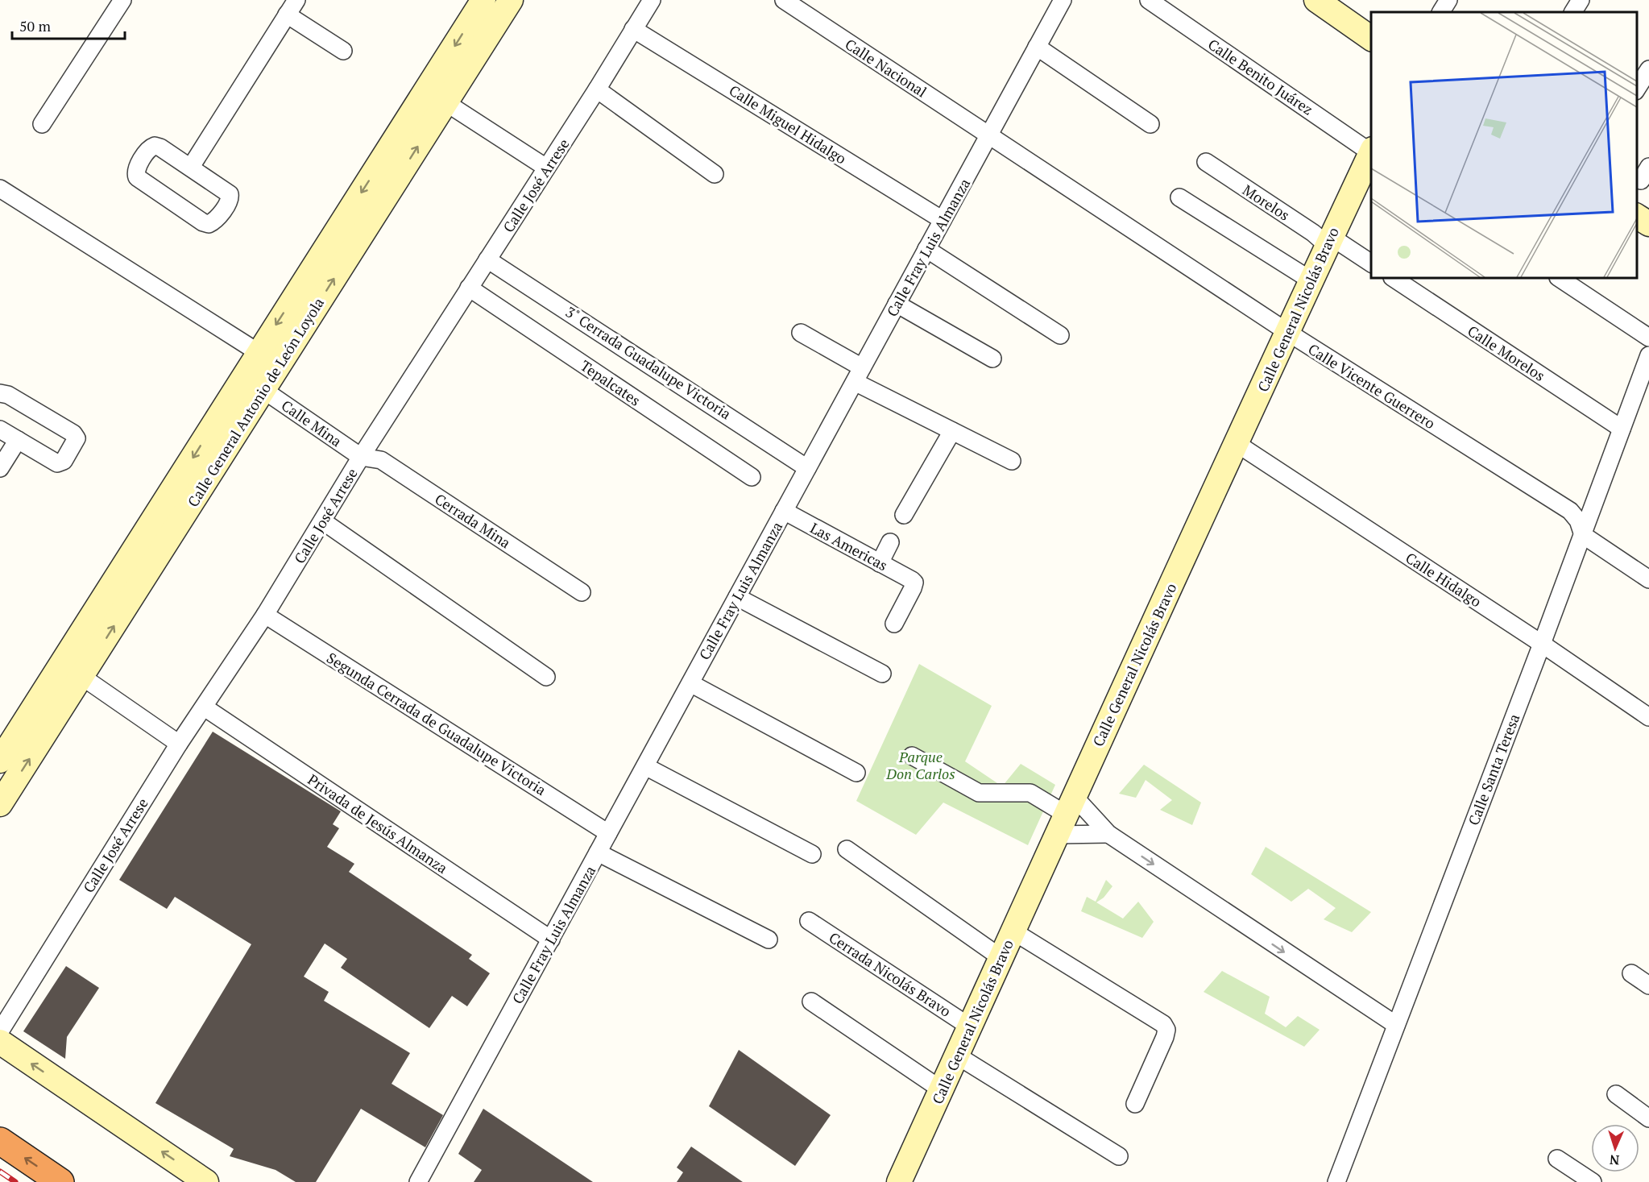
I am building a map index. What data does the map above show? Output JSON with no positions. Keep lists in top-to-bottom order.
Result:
{
  "streets": {
    "street": [
      "Calle Nacional",
      "Calle Benito Juárez",
      "Calle Miguel Hidalgo",
      "Calle José Arrese",
      "Morelos",
      "Calle Fray Luis Almanza",
      "Calle General Nicolás Bravo",
      "Calle Morelos",
      "3˚ Cerrada Guadalupe Victoria",
      "Tepalcates",
      "Calle Vicente Guerrero",
      "Calle General Antonio de León Loyola",
      "Calle Mina",
      "Cerrada Mina",
      "Las Americas",
      "Calle Hidalgo",
      "Segunda Cerrada de Guadalupe Victoria",
      "Calle Santa Teresa",
      "Privada de Jesús Almanza",
      "Cerrada Nicolás Bravo"
    ]
  },
  "crossings": [
    ["Calle Nacional", "Calle Fray Luis Almanza"],
    ["Calle Nacional", "Calle Vicente Guerrero"],
    ["Calle Miguel Hidalgo", "Calle José Arrese"],
    ["Calle Miguel Hidalgo", "Calle Fray Luis Almanza"],
    ["Calle José Arrese", "3˚ Cerrada Guadalupe Victoria"],
    ["Calle José Arrese", "Tepalcates"],
    ["Calle José Arrese", "Calle Mina"],
    ["Calle José Arrese", "Cerrada Mina"],
    ["Calle José Arrese", "Segunda Cerrada de Guadalupe Victoria"],
    ["Calle José Arrese", "Privada de Jesús Almanza"],
    ["Morelos", "Calle General Nicolás Bravo"],
    ["Calle Fray Luis Almanza", "3˚ Cerrada Guadalupe Victoria"],
    ["Calle Fray Luis Almanza", "Calle Vicente Guerrero"],
    ["Calle Fray Luis Almanza", "Las Americas"],
    ["Calle Fray Luis Almanza", "Segunda Cerrada de Guadalupe Victoria"],
    ["Calle Fray Luis Almanza", "Privada de Jesús Almanza"],
    ["Calle General Nicolás Bravo", "Calle Vicente Guerrero"],
    ["Calle General Nicolás Bravo", "Calle Hidalgo"],
    ["Calle General Nicolás Bravo", "Cerrada Nicolás Bravo"],
    ["Calle Morelos", "Calle Santa Teresa"],
    ["Calle Vicente Guerrero", "Calle Santa Teresa"],
    ["Calle General Antonio de León Loyola", "Calle Mina"],
    ["Calle Mina", "Cerrada Mina"],
    ["Calle Hidalgo", "Calle Santa Teresa"]
  ],
  "parks": ["Parque Don Carlos"],
  "scale_bar": "50 m",
  "north": "bottom"
}
